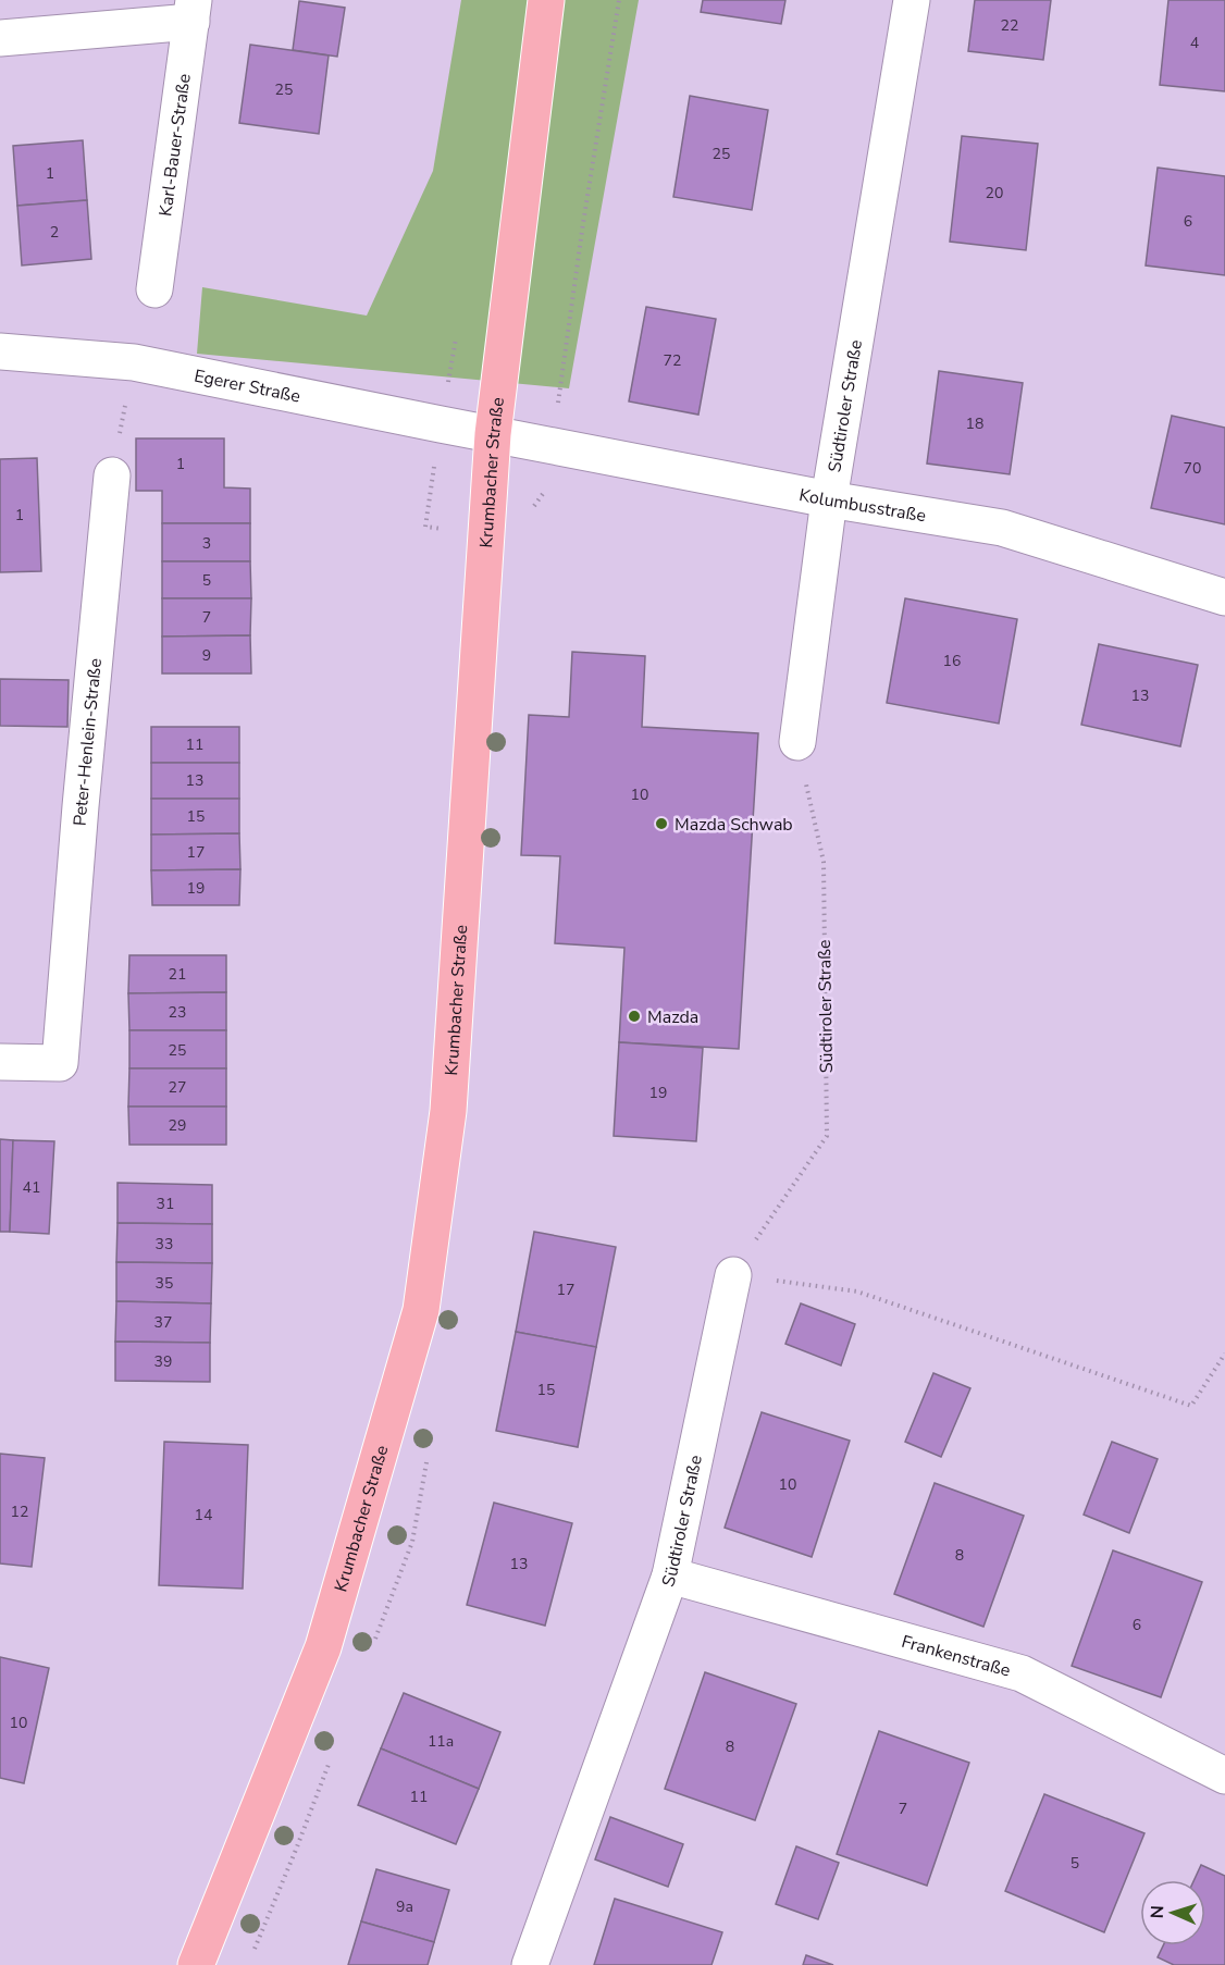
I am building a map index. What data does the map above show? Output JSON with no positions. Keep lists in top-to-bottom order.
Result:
{
  "streets": {
    "main road": ["Krumbacher Straße"],
    "street": [
      "Karl-Bauer-Straße",
      "Egerer Straße",
      "Südtiroler Straße",
      "Kolumbusstraße",
      "Peter-Henlein-Straße",
      "Frankenstraße"
    ]
  },
  "crossings": [
    ["Egerer Straße", "Krumbacher Straße"],
    ["Egerer Straße", "Kolumbusstraße"],
    ["Südtiroler Straße", "Kolumbusstraße"],
    ["Südtiroler Straße", "Frankenstraße"],
    ["Krumbacher Straße", "Kolumbusstraße"]
  ],
  "places": ["Mazda Schwab", "Mazda"],
  "house_numbers": [
    "22",
    "4",
    "25",
    "25",
    "1",
    "20",
    "6",
    "2",
    "72",
    "18",
    "1",
    "70",
    "1",
    "3",
    "5",
    "7",
    "9",
    "16",
    "13",
    "11",
    "13",
    "10",
    "15",
    "17",
    "19",
    "21",
    "23",
    "25",
    "27",
    "19",
    "29",
    "41",
    "31",
    "33",
    "35",
    "17",
    "37",
    "39",
    "15",
    "10",
    "12",
    "14",
    "8",
    "13",
    "6",
    "10",
    "11a",
    "8",
    "11",
    "7",
    "5",
    "9a"
  ],
  "north": "left"
}
